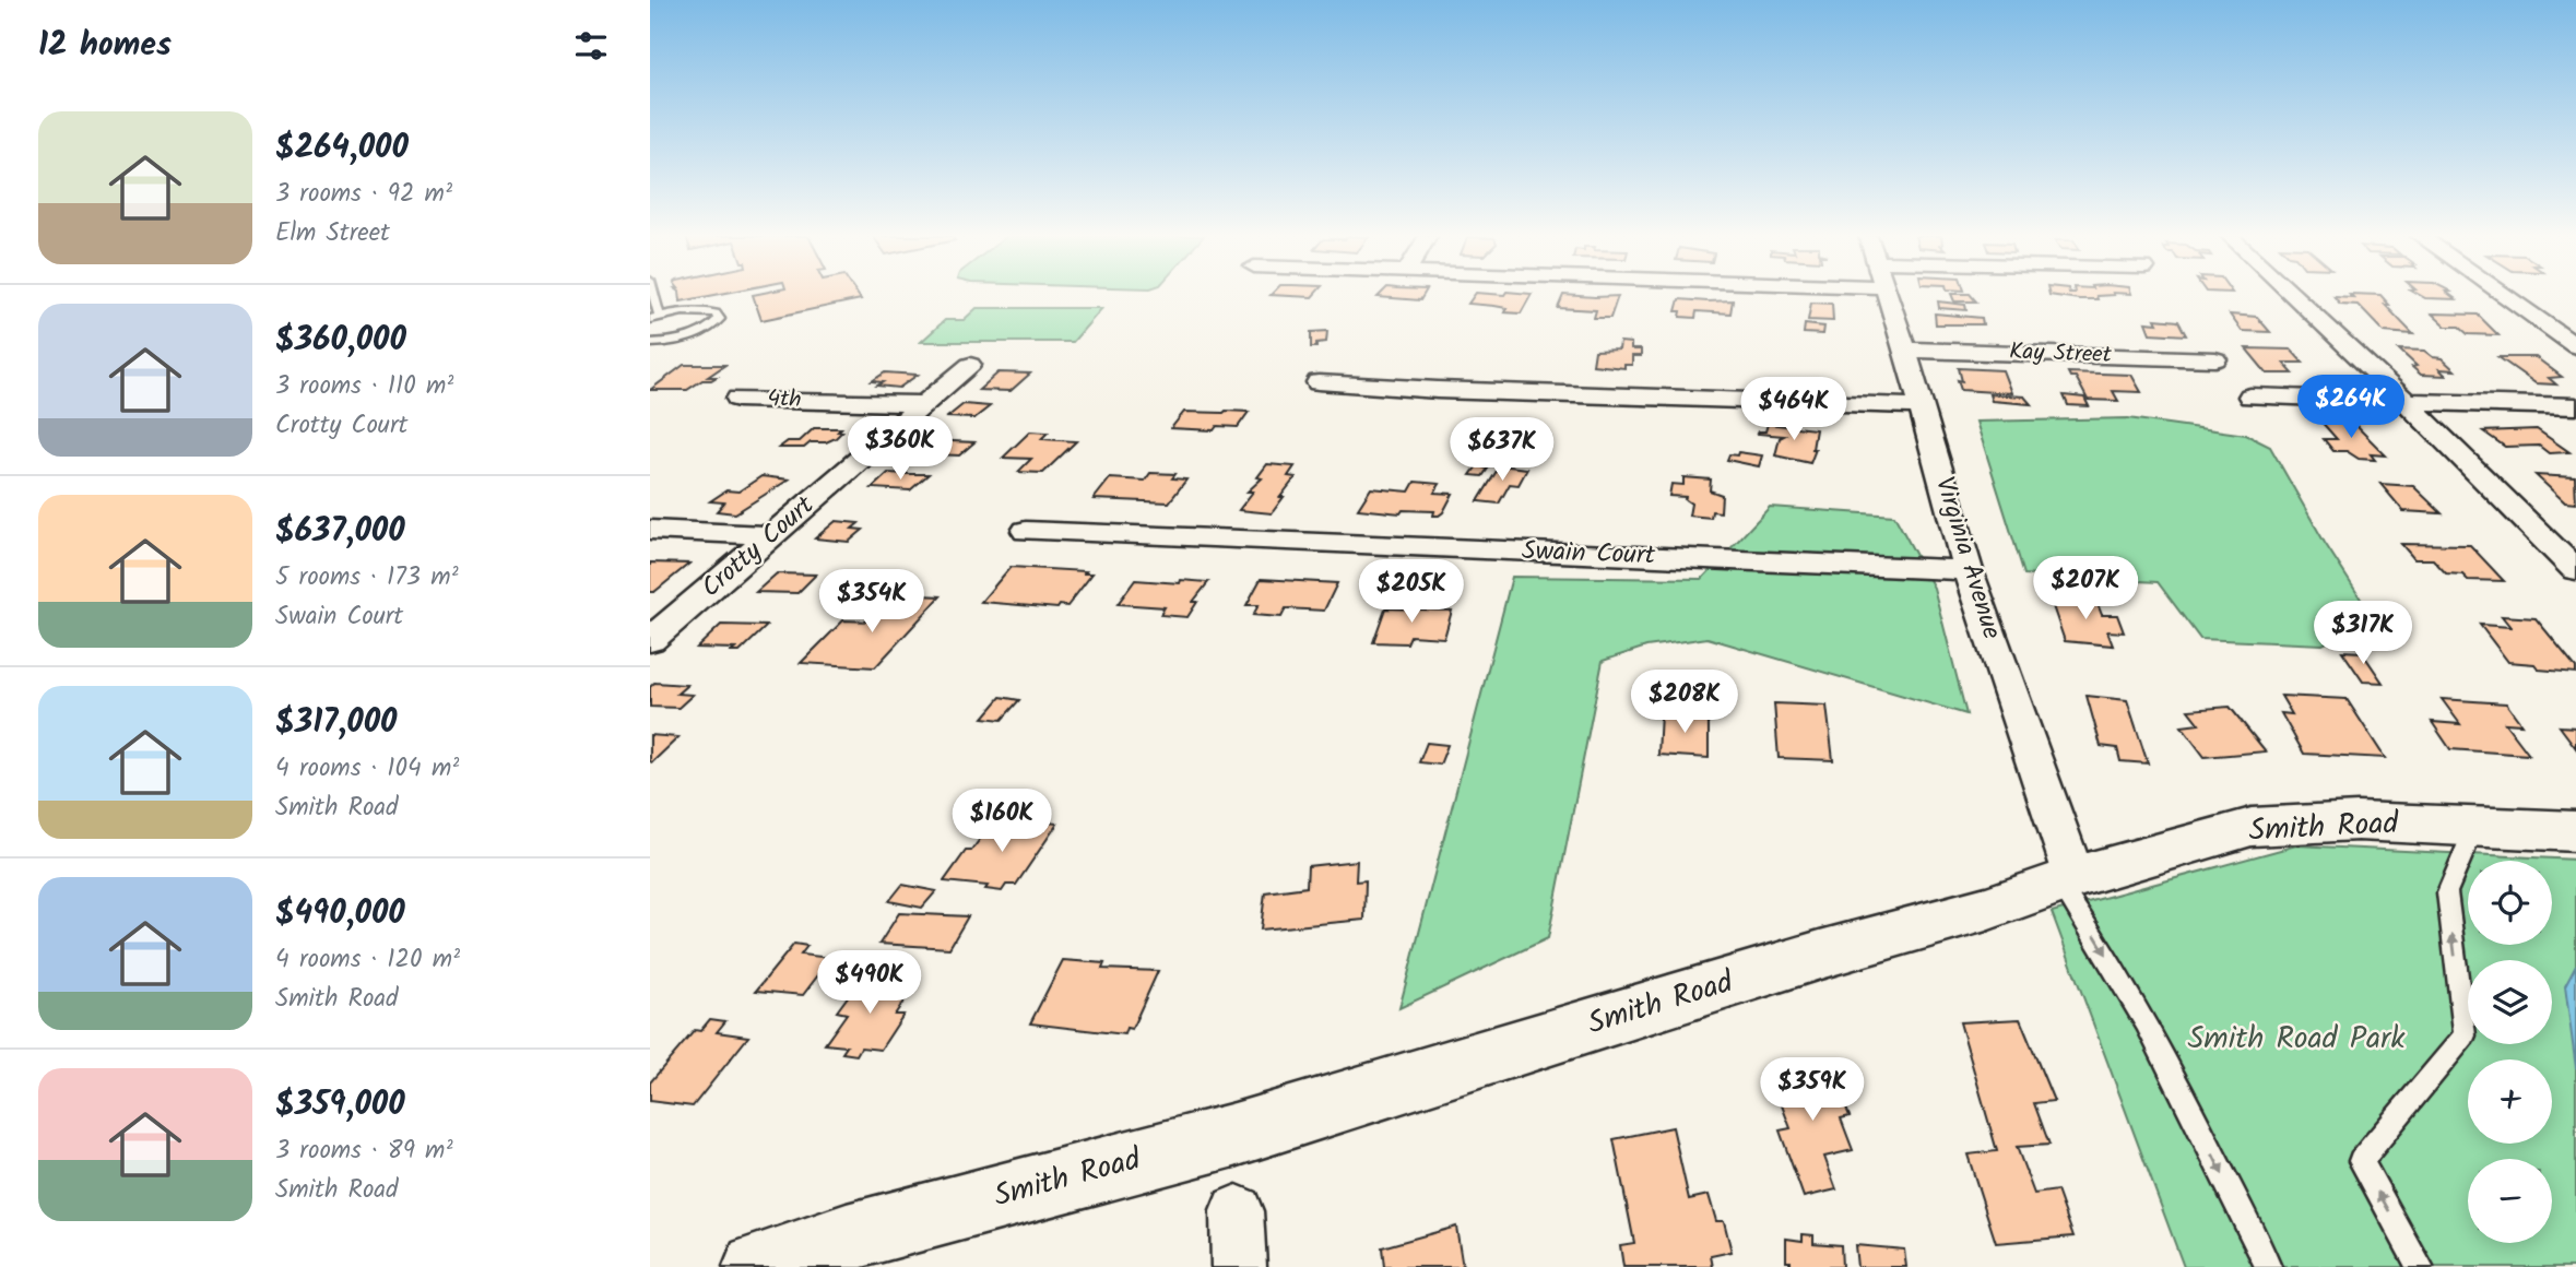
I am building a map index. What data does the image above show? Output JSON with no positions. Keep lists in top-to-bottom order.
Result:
{
  "streets": {
    "street": [
      "Kay Street",
      "4th",
      "Crotty Court",
      "Swain Court",
      "Virginia Avenue",
      "Smith Road"
    ]
  },
  "crossings": [
    ["Kay Street", "Virginia Avenue"],
    ["4th", "Crotty Court"],
    ["Swain Court", "Virginia Avenue"],
    ["Virginia Avenue", "Smith Road"]
  ],
  "parks": ["Smith Road Park"],
  "page": {
    "heading": "12 homes",
    "list": [
      {
        "name": "$264,000",
        "note": "3 rooms · 92 m² · Elm Street"
      },
      {
        "name": "$360,000",
        "note": "3 rooms · 110 m² · Crotty Court"
      },
      {
        "name": "$637,000",
        "note": "5 rooms · 173 m² · Swain Court"
      },
      {
        "name": "$317,000",
        "note": "4 rooms · 104 m² · Smith Road"
      },
      {
        "name": "$490,000",
        "note": "4 rooms · 120 m² · Smith Road"
      },
      {
        "name": "$359,000",
        "note": "3 rooms · 89 m² · Smith Road"
      }
    ],
    "price": [
      "$264K",
      "$464K",
      "$360K",
      "$637K",
      "$207K",
      "$205K",
      "$354K",
      "$317K",
      "$208K",
      "$160K",
      "$490K",
      "$359K"
    ],
    "map_buttons": ["+", "−"]
  }
}
